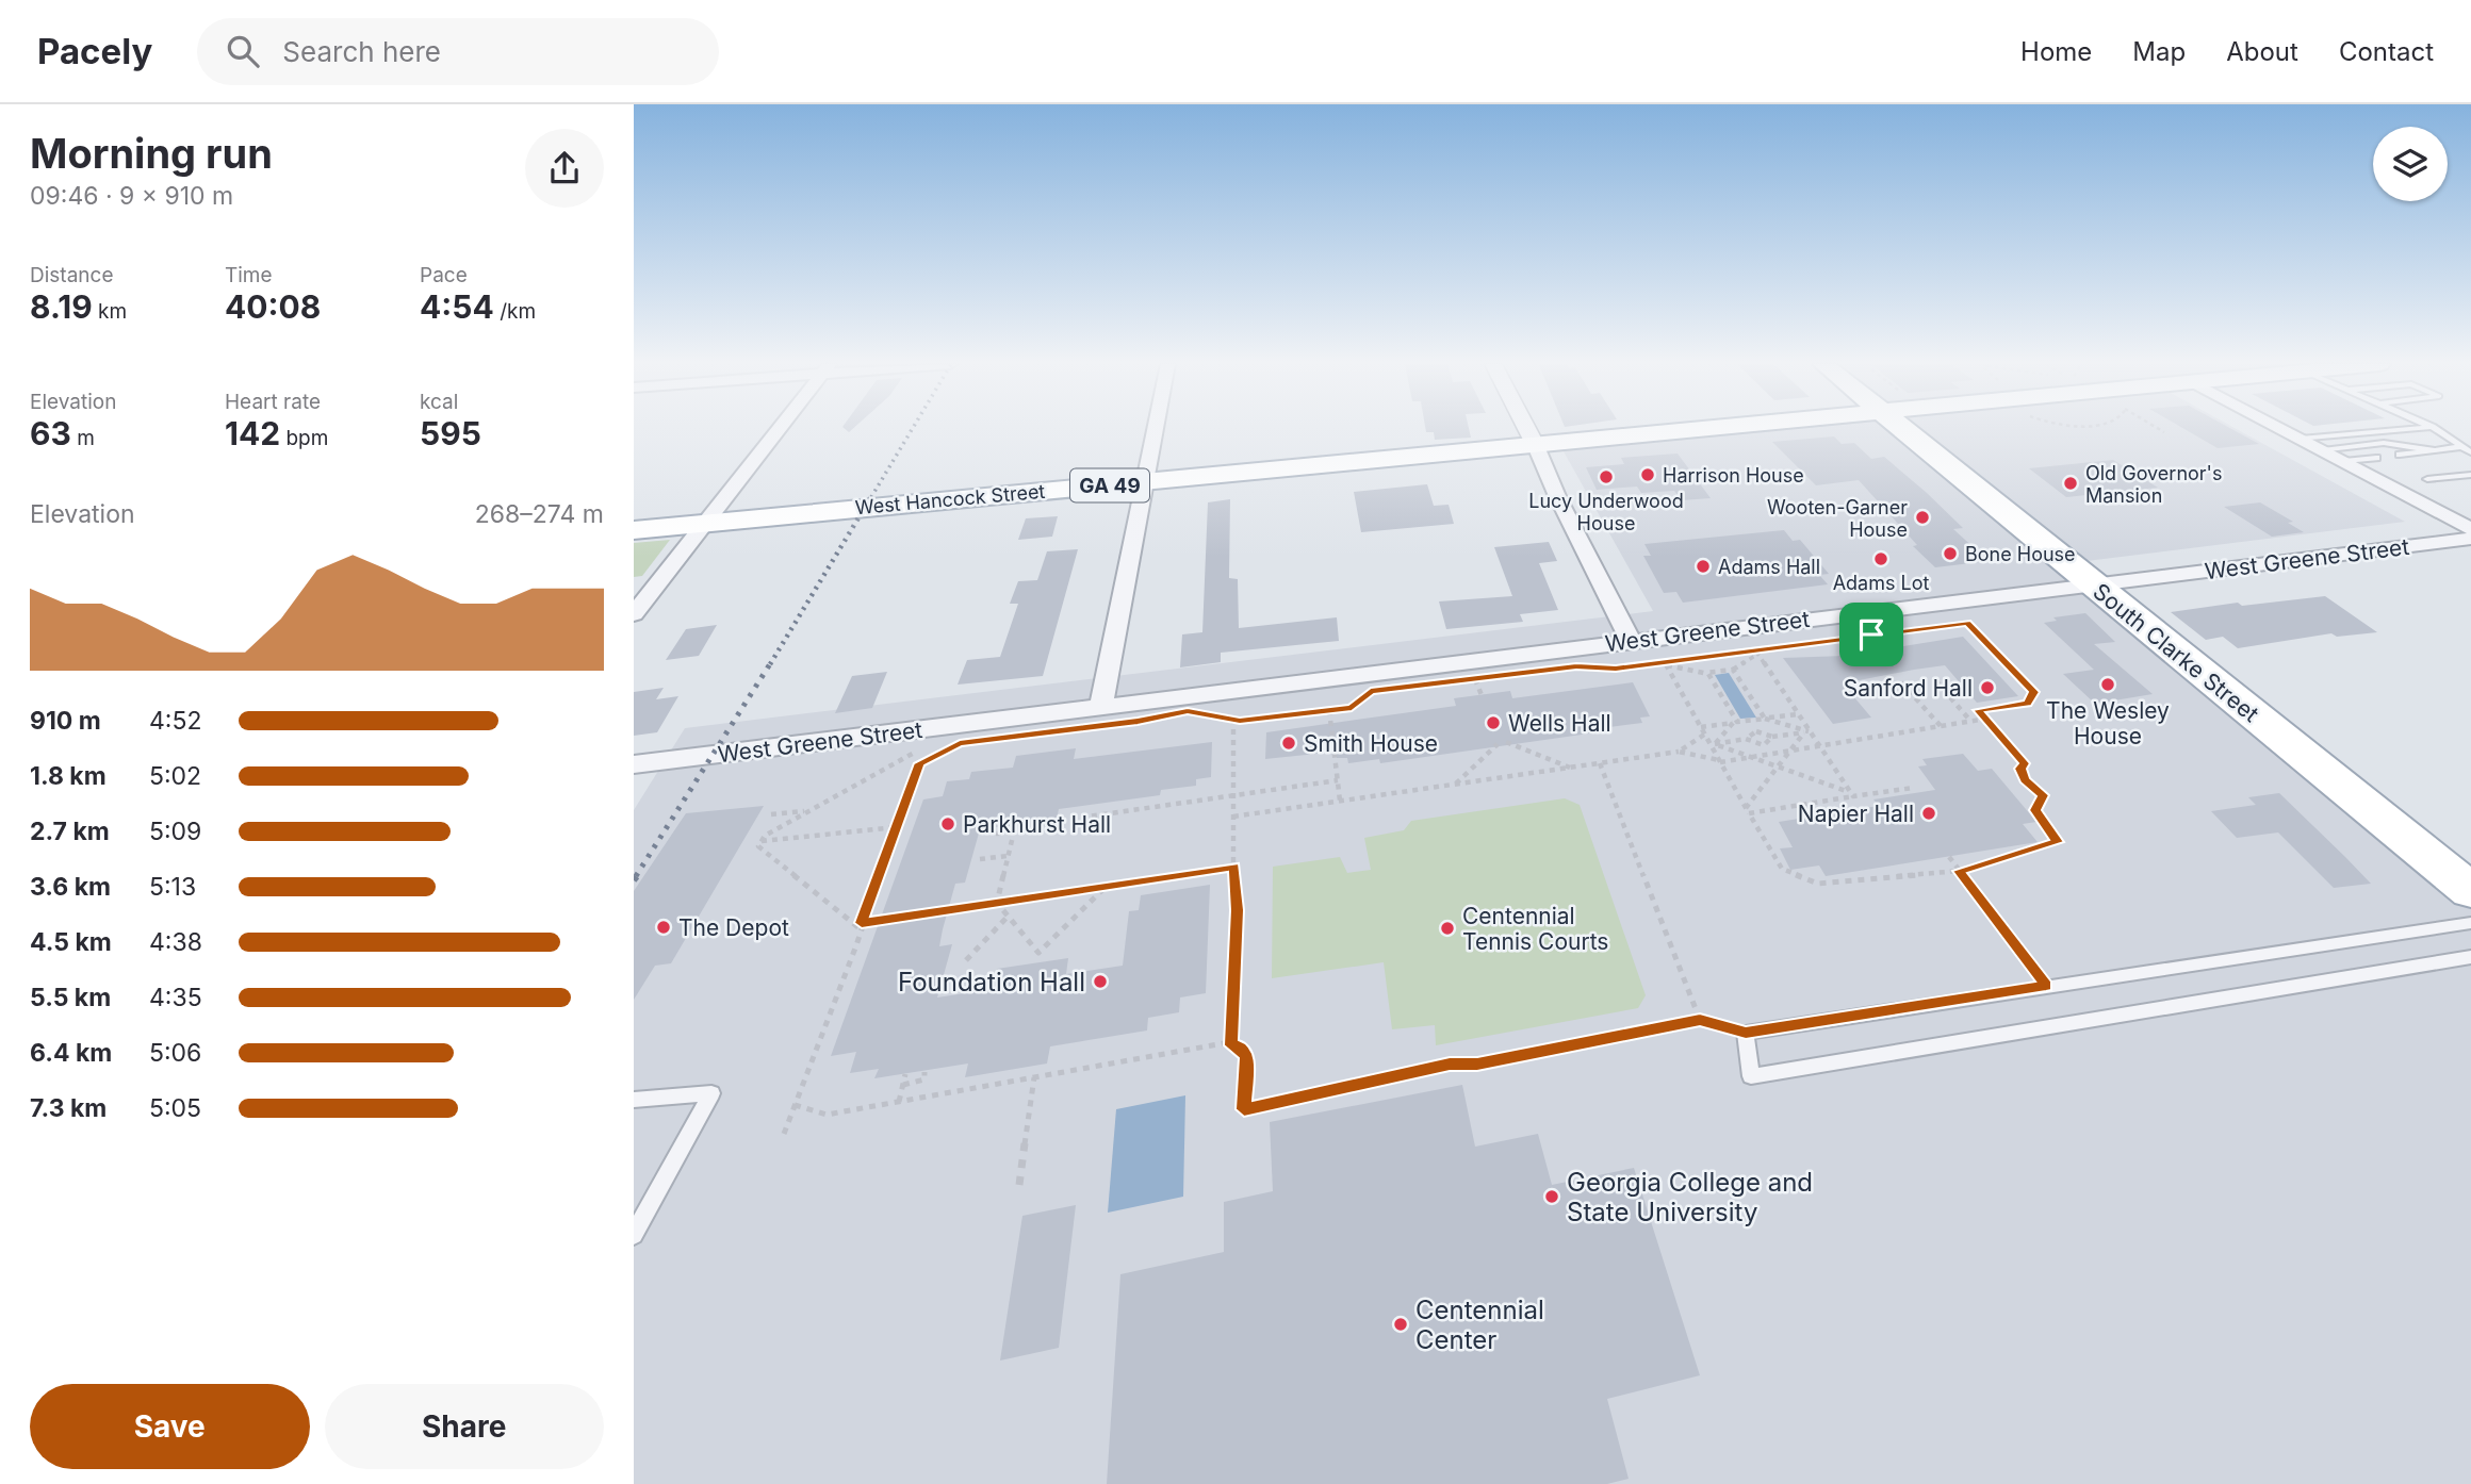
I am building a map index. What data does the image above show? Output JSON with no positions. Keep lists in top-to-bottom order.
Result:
{
  "streets": {
    "main road": ["GA 49", "West Hancock Street", "South Clarke Street"],
    "street": ["West Greene Street"]
  },
  "crossings": [
    ["West Greene Street", "South Clarke Street"]
  ],
  "places": [
    "Harrison House",
    "Lucy Underwood House",
    "Old Governor's Mansion",
    "Wooten-Garner House",
    "Bone House",
    "Adams Lot",
    "Adams Hall",
    "The Wesley House",
    "Sanford Hall",
    "Wells Hall",
    "Smith House",
    "Napier Hall",
    "Parkhurst Hall",
    "The Depot",
    "Centennial Tennis Courts",
    "Foundation Hall",
    "Georgia College and State University",
    "Centennial Center"
  ],
  "page": {
    "header": "Pacely",
    "search": "Search here",
    "nav": [
      "Home",
      "Map",
      "About",
      "Contact"
    ],
    "heading": ["Morning run", "09:46 · 9 × 910 m"],
    "stats": [
      ["Distance", "8.19 km"],
      ["Time", "40:08"],
      ["Pace", "4:54 /km"],
      ["Elevation", "63 m"],
      ["Heart rate", "142 bpm"],
      ["kcal", "595"]
    ],
    "chart": ["Elevation", "268–274 m"],
    "list": [
      {
        "name": "910 m",
        "note": "4:52"
      },
      {
        "name": "1.8 km",
        "note": "5:02"
      },
      {
        "name": "2.7 km",
        "note": "5:09"
      },
      {
        "name": "3.6 km",
        "note": "5:13"
      },
      {
        "name": "4.5 km",
        "note": "4:38"
      },
      {
        "name": "5.5 km",
        "note": "4:35"
      },
      {
        "name": "6.4 km",
        "note": "5:06"
      },
      {
        "name": "7.3 km",
        "note": "5:05"
      }
    ],
    "buttons": ["Save", "Share"]
  }
}
